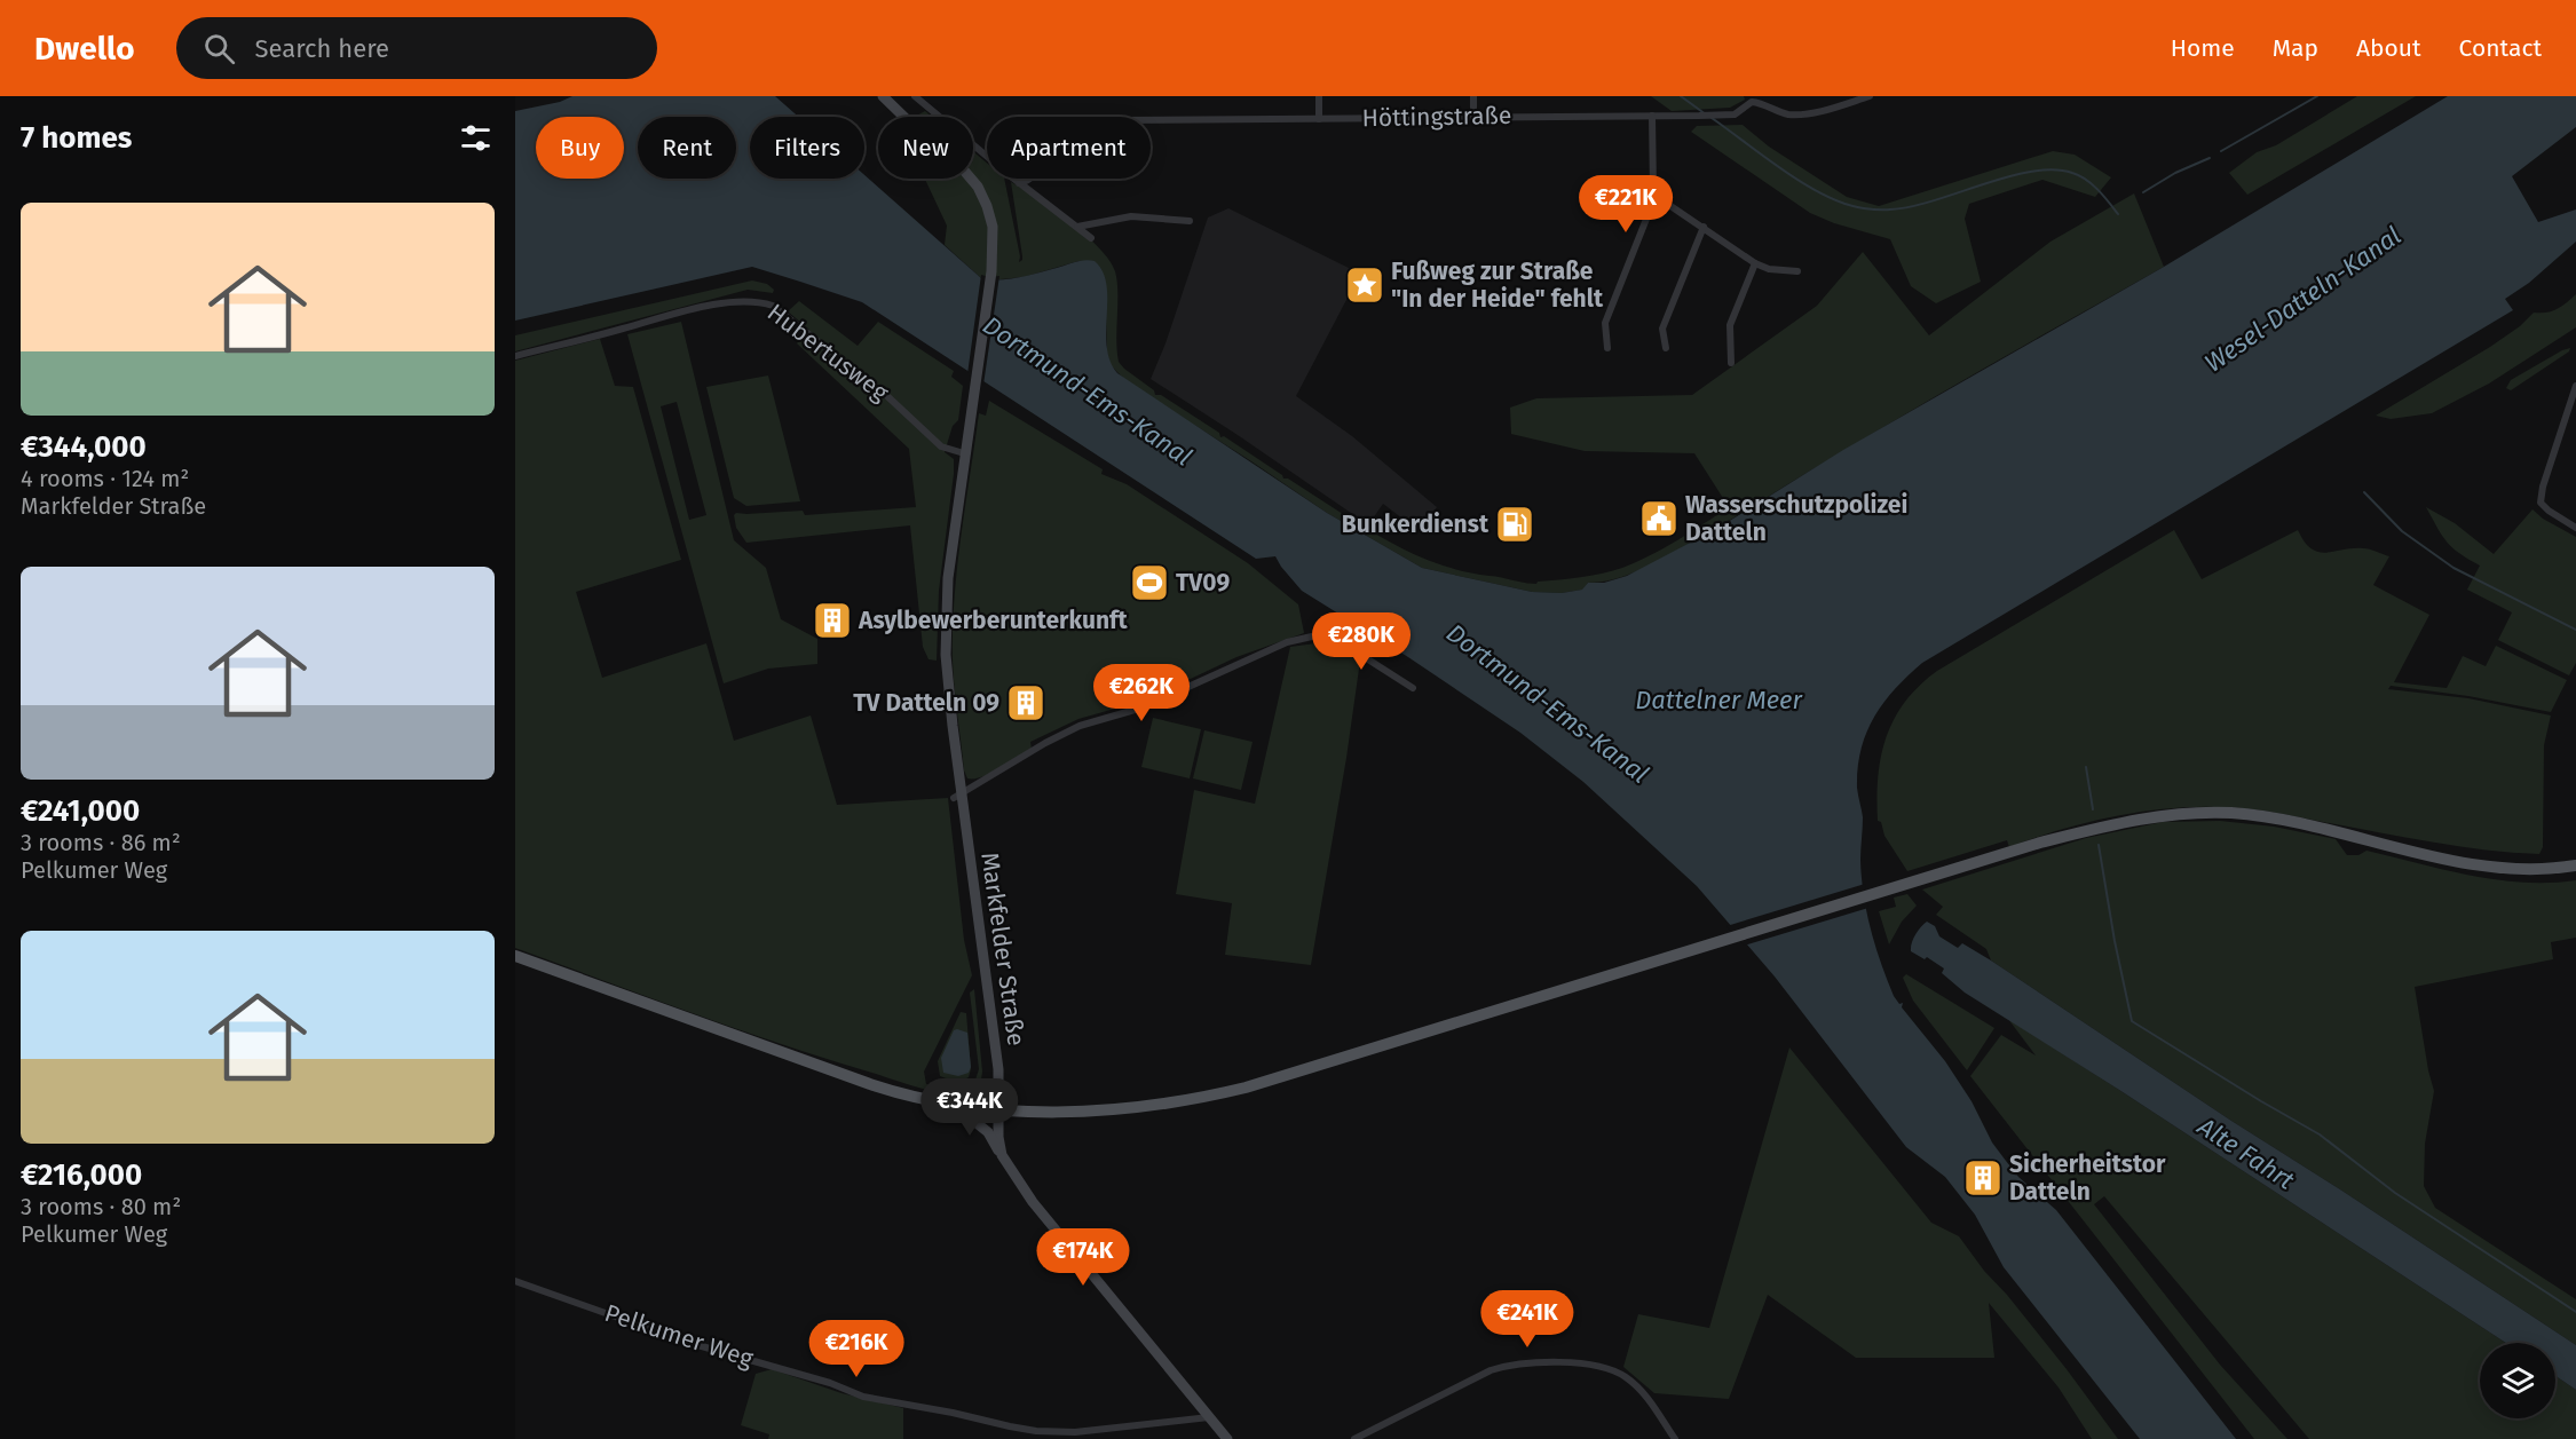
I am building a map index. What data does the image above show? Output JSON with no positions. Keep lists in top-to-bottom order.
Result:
{
  "streets": {
    "street": [
      "Höttingstraße",
      "Hubertusweg",
      "Markfelder Straße",
      "Pelkumer Weg"
    ]
  },
  "crossings": [
    ["Hubertusweg", "Markfelder Straße"],
    ["Markfelder Straße", "Pelkumer Weg"]
  ],
  "water": [
    "Wesel-Datteln-Kanal",
    "Dortmund-Ems-Kanal",
    "Dattelner Meer",
    "Alte Fahrt"
  ],
  "places": {
    "place": ["Fußweg zur Straße \"In der Heide\" fehlt"],
    "public building": ["Wasserschutzpolizei Datteln"],
    "fuel station": ["Bunkerdienst"],
    "sports": ["TV09"],
    "building": ["Asylbewerberunterkunft", "TV Datteln 09", "Sicherheitstor Datteln"]
  },
  "page": {
    "header": "Dwello",
    "search": "Search here",
    "nav": [
      "Home",
      "Map",
      "About",
      "Contact"
    ],
    "heading": "7 homes",
    "chip": [
      "Buy",
      "Rent",
      "Filters",
      "New",
      "Apartment"
    ],
    "price": [
      "€221K",
      "€280K",
      "€262K",
      "€344K",
      "€174K",
      "€241K",
      "€216K"
    ],
    "list": [
      {
        "name": "€344,000",
        "note": "4 rooms · 124 m² · Markfelder Straße"
      },
      {
        "name": "€241,000",
        "note": "3 rooms · 86 m² · Pelkumer Weg"
      },
      {
        "name": "€216,000",
        "note": "3 rooms · 80 m² · Pelkumer Weg"
      }
    ]
  }
}
